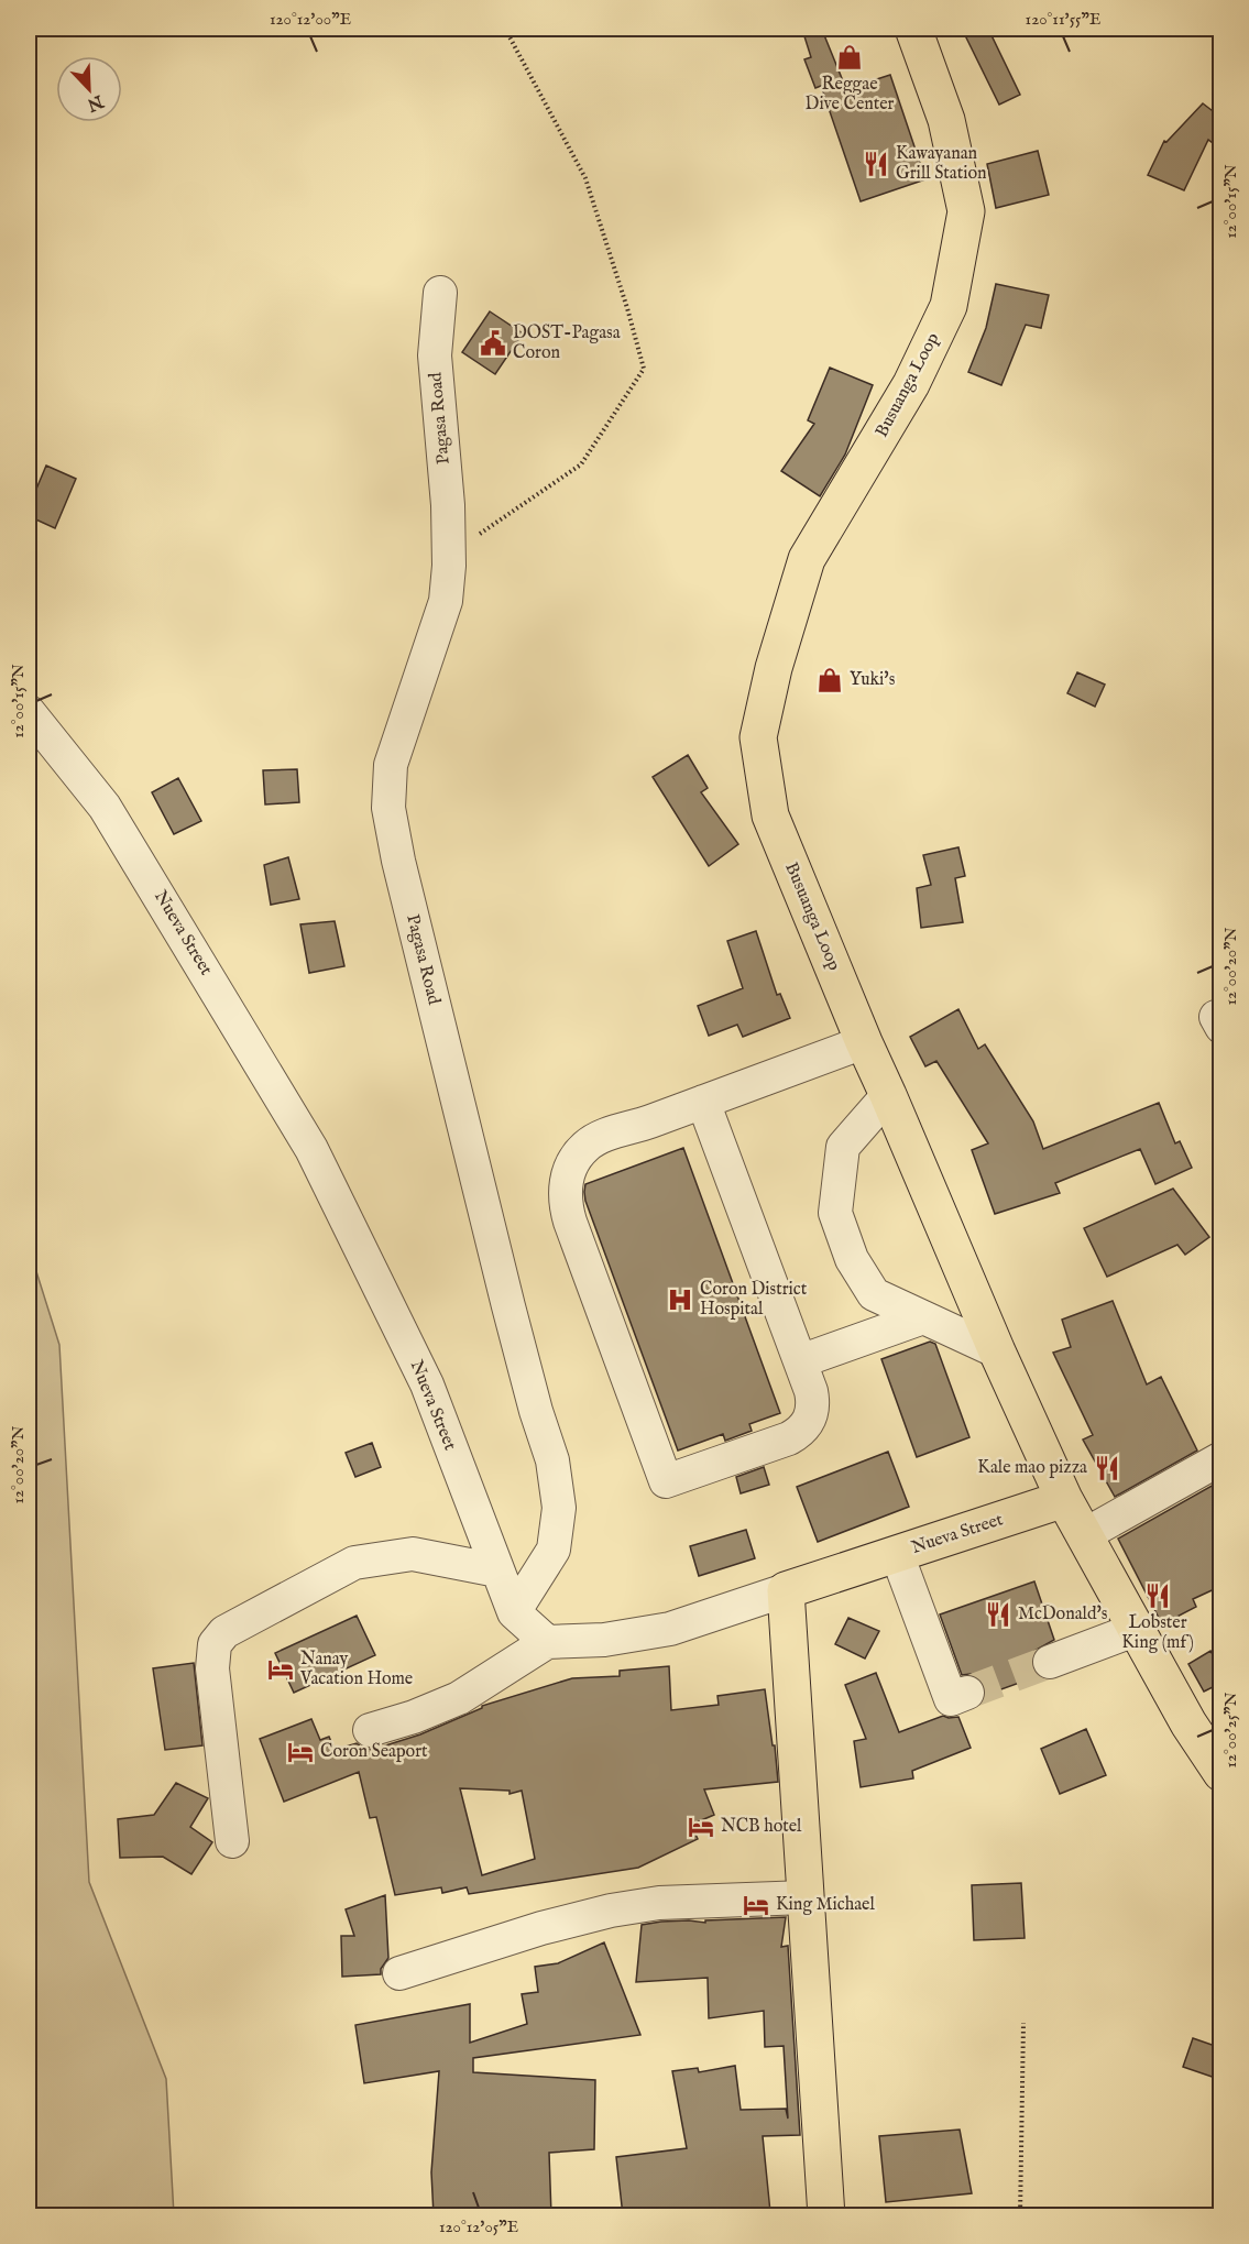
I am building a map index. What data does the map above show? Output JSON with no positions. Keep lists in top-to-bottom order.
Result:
{
  "streets": {
    "main road": ["Busuanga Loop", "Nueva Street"],
    "street": ["Pagasa Road"]
  },
  "crossings": [
    ["Busuanga Loop", "Nueva Street"],
    ["Pagasa Road", "Nueva Street"]
  ],
  "places": {
    "shop": ["Reggae Dive Center", "Yuki's"],
    "restaurant": [
      "Kawayanan Grill Station",
      "Kale mao pizza",
      "Lobster King (mf)",
      "McDonald's"
    ],
    "public building": ["DOST-Pagasa Coron"],
    "hospital": ["Coron District Hospital"],
    "hotel": [
      "Nanay Vacation Home",
      "Coron Seaport",
      "NCB hotel",
      "King Michael"
    ]
  },
  "north": "bottom right",
  "coordinates": [
    "120°12'00\"E",
    "120°11'55\"E",
    "12°00'15\"N",
    "12°00'20\"N",
    "12°00'25\"N",
    "120°12'05\"E"
  ]
}
